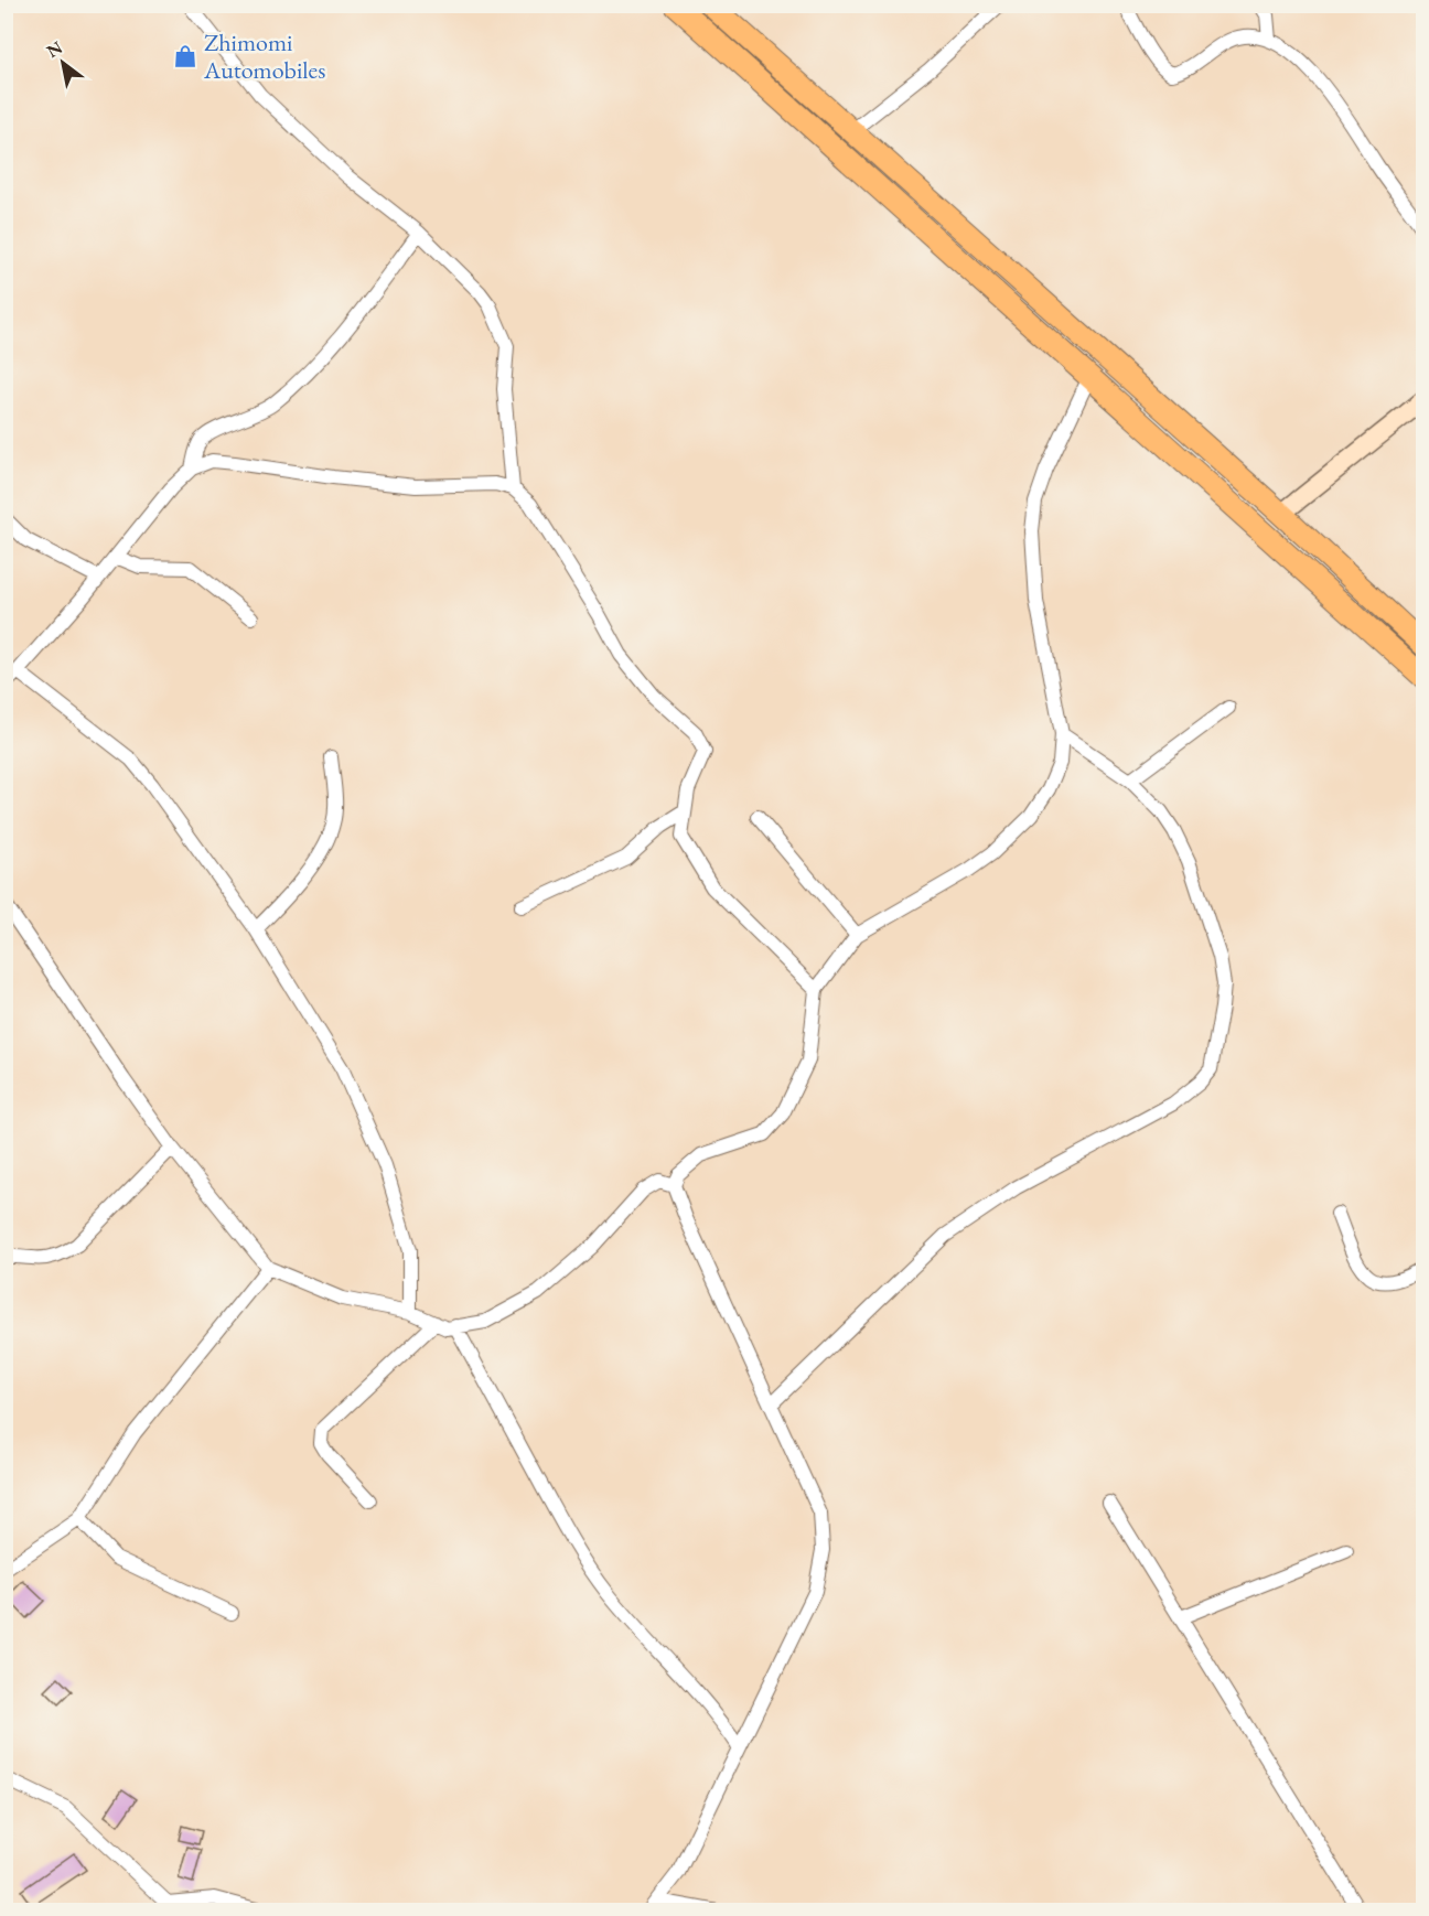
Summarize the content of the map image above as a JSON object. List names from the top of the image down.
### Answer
{
  "places": {
    "shop": ["Zhimomi Automobiles"]
  },
  "north": "top left"
}
